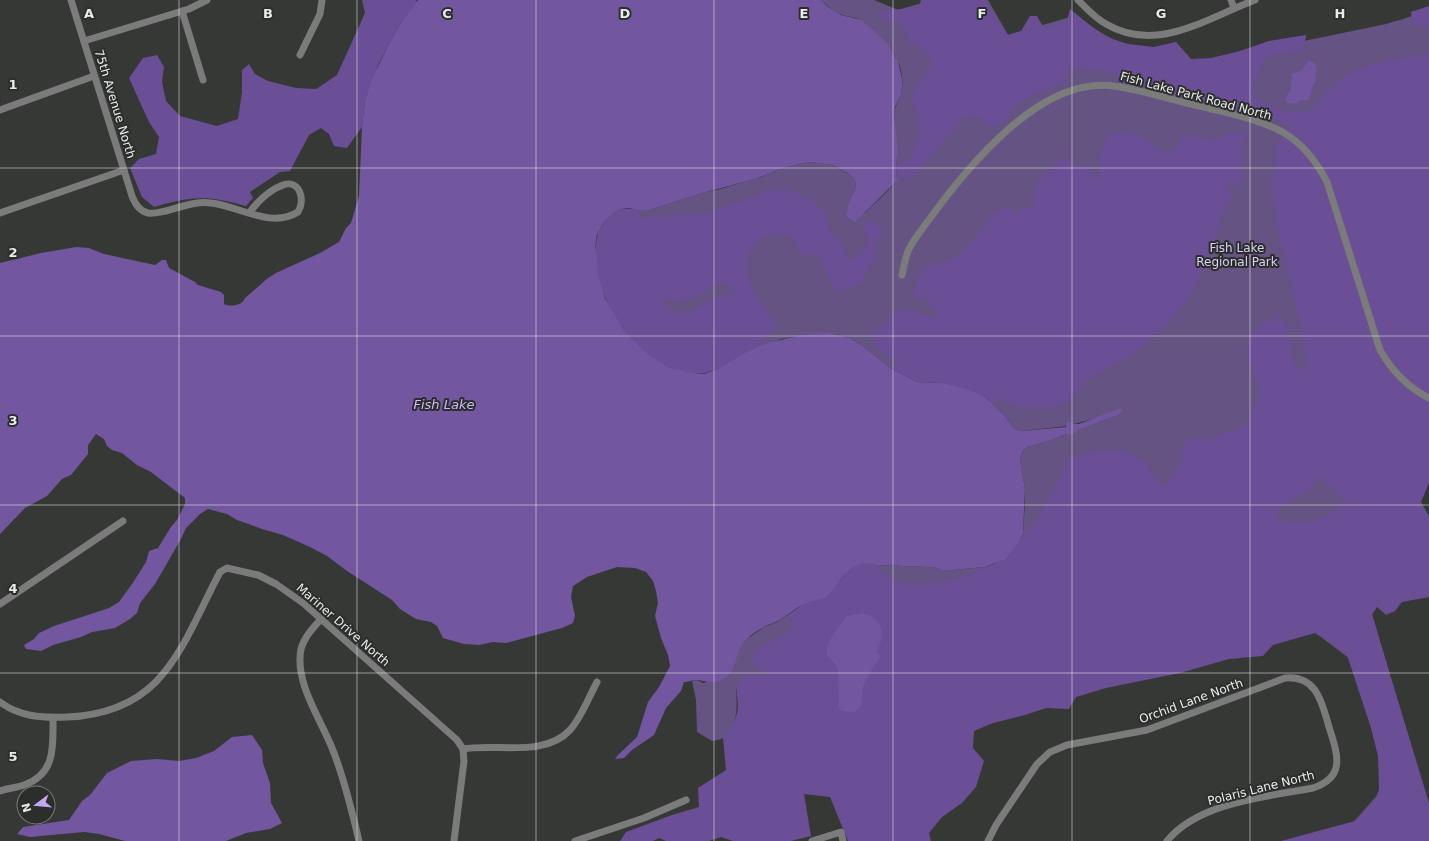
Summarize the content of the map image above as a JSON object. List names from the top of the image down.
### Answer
{
  "streets": {
    "street": [
      "Fish Lake Park Road North",
      "75th Avenue North",
      "Mariner Drive North",
      "Orchid Lane North",
      "Polaris Lane North"
    ]
  },
  "crossings": [
    ["Orchid Lane North", "Polaris Lane North"]
  ],
  "water": ["Fish Lake"],
  "parks": ["Fish Lake Regional Park"],
  "north": "left",
  "grid": {
    "columns": [
      "A",
      "B",
      "C",
      "D",
      "E",
      "F",
      "G",
      "H"
    ],
    "rows": [
      "1",
      "2",
      "3",
      "4",
      "5"
    ]
  }
}
